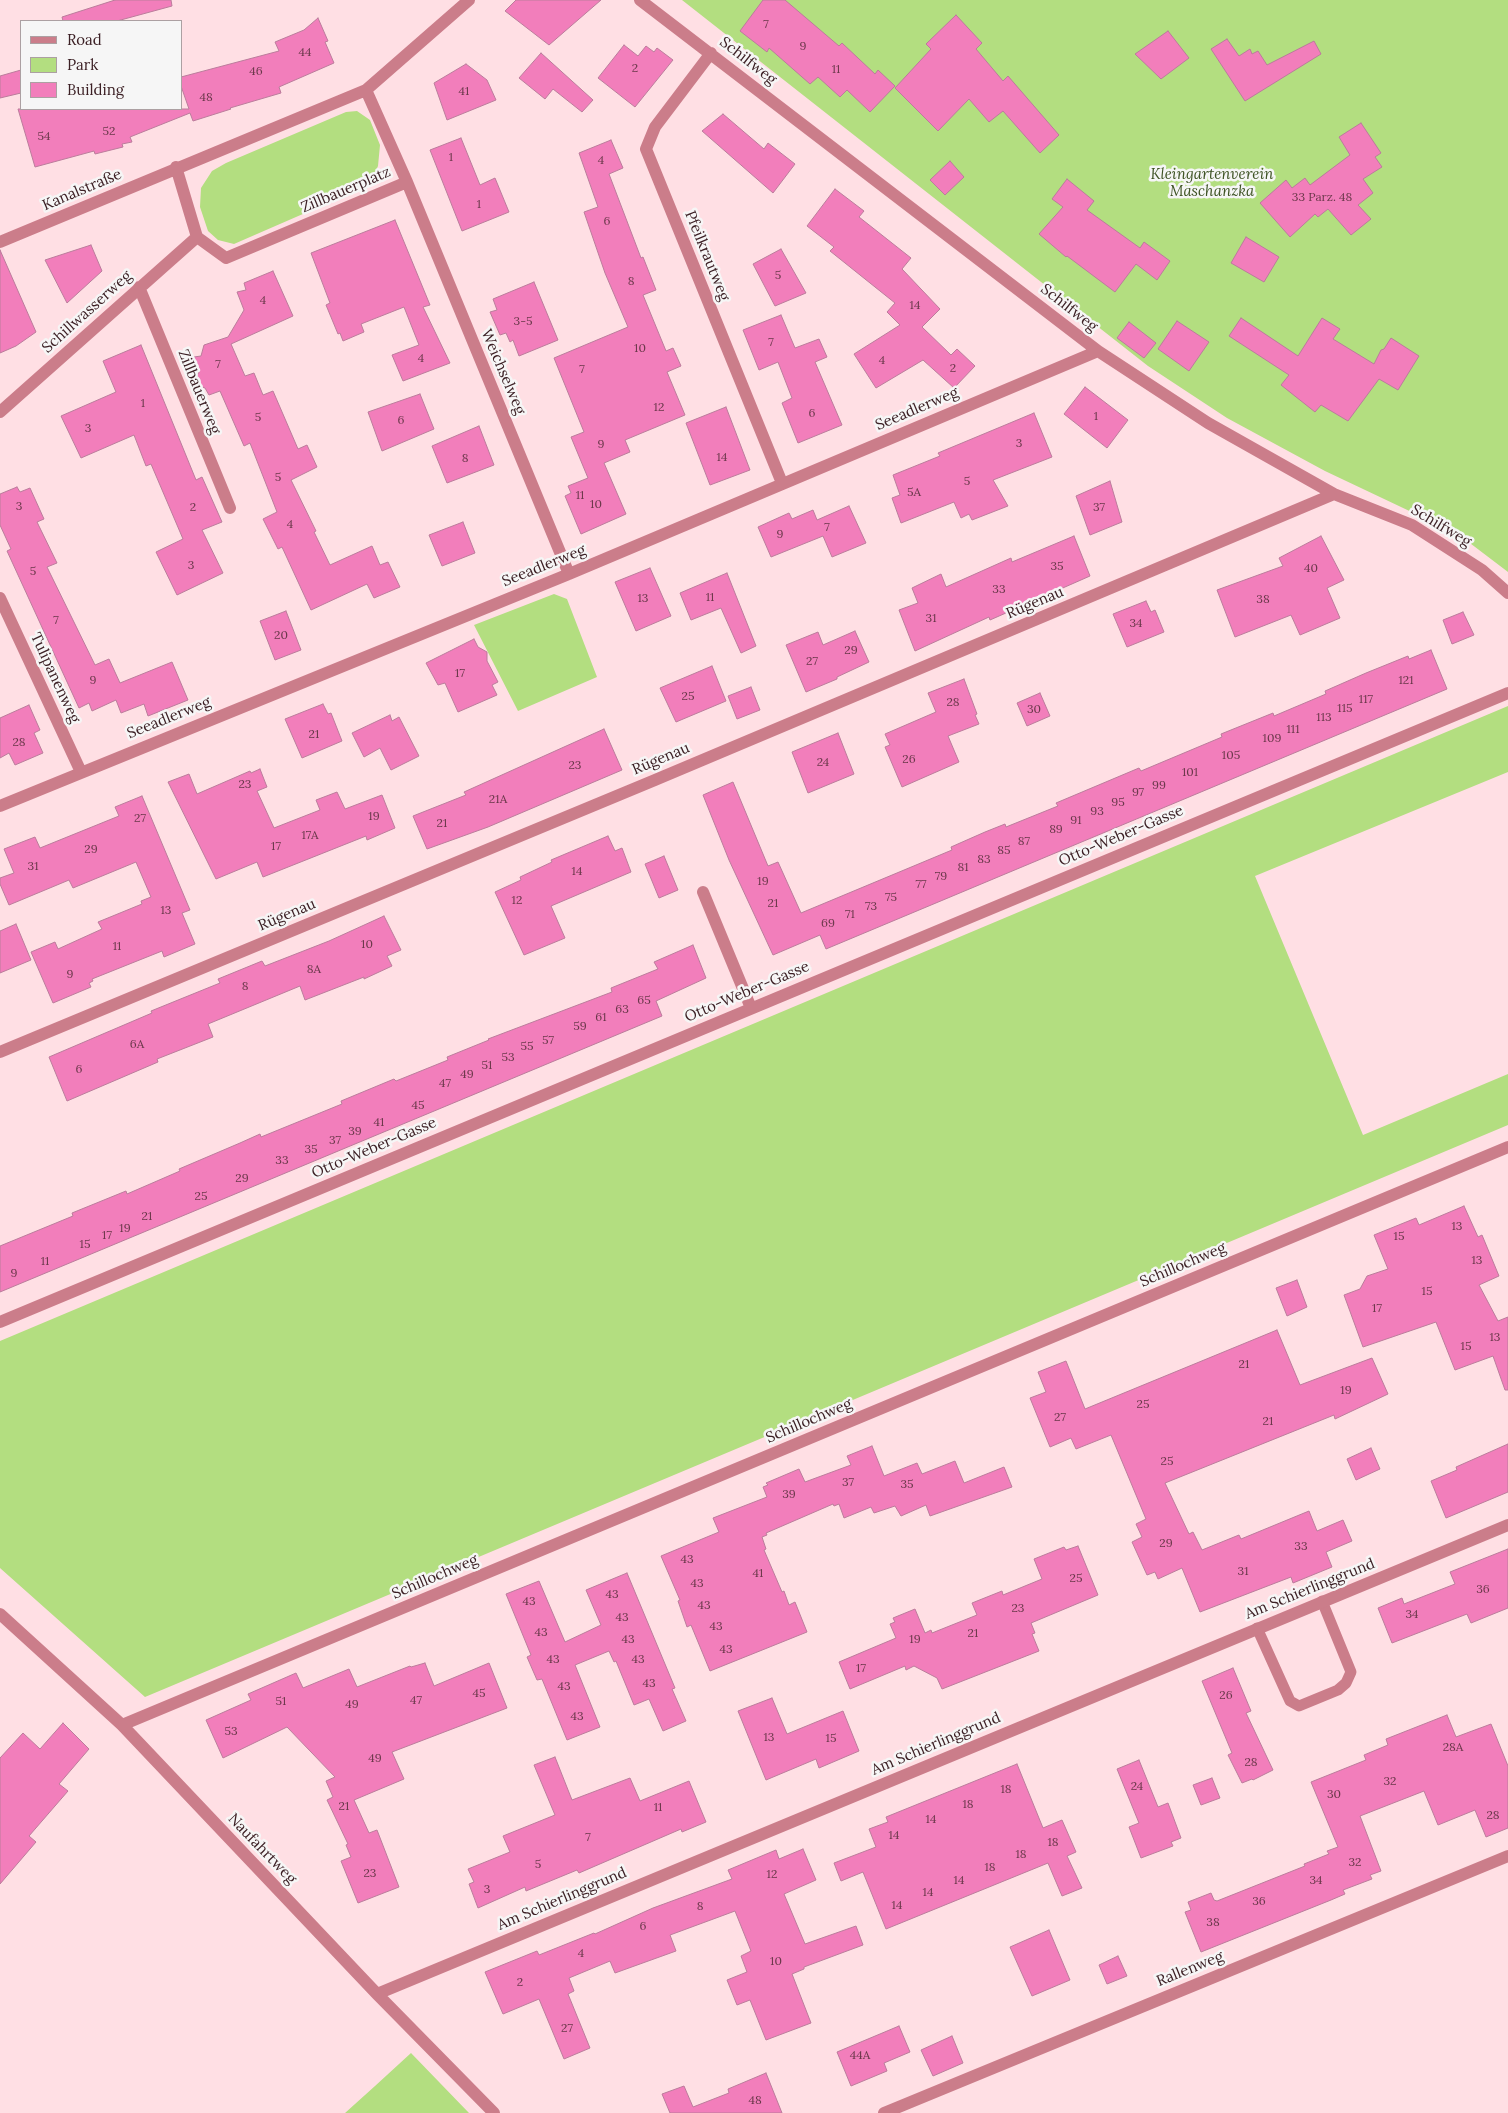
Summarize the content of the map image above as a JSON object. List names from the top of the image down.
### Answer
{
  "streets": {
    "street": [
      "Schilfweg",
      "Kanalstraße",
      "Zillbauerplatz",
      "Pfeilkrautweg",
      "Schillwasserweg",
      "Weichselweg",
      "Zillbauerweg",
      "Seeadlerweg",
      "Rügenau",
      "Tulipanenweg",
      "Otto-Weber-Gasse",
      "Schillochweg",
      "Am Schierlinggrund",
      "Naufahrtweg",
      "Rallenweg"
    ]
  },
  "crossings": [
    ["Schilfweg", "Pfeilkrautweg"],
    ["Schilfweg", "Seeadlerweg"],
    ["Schilfweg", "Rügenau"],
    ["Zillbauerplatz", "Schillwasserweg"],
    ["Zillbauerplatz", "Weichselweg"],
    ["Pfeilkrautweg", "Seeadlerweg"],
    ["Schillwasserweg", "Zillbauerweg"],
    ["Weichselweg", "Seeadlerweg"],
    ["Seeadlerweg", "Tulipanenweg"],
    ["Schillochweg", "Naufahrtweg"],
    ["Am Schierlinggrund", "Naufahrtweg"]
  ],
  "parks": ["Kleingartenverein Maschanzka"],
  "house_numbers": [
    "7",
    "9",
    "44",
    "2",
    "11",
    "46",
    "41",
    "48",
    "52",
    "54",
    "1",
    "4",
    "33 Parz. 48",
    "1",
    "6",
    "5",
    "8",
    "4",
    "14",
    "3-5",
    "7",
    "10",
    "4",
    "4",
    "7",
    "2",
    "7",
    "1",
    "12",
    "6",
    "1",
    "5",
    "6",
    "3",
    "3",
    "9",
    "14",
    "8",
    "5",
    "5",
    "5A",
    "11",
    "10",
    "3",
    "2",
    "37",
    "4",
    "7",
    "9",
    "3",
    "35",
    "40",
    "5",
    "33",
    "11",
    "13",
    "38",
    "31",
    "7",
    "34",
    "20",
    "29",
    "27",
    "17",
    "9",
    "121",
    "25",
    "117",
    "28",
    "115",
    "30",
    "113",
    "111",
    "21",
    "109",
    "28",
    "105",
    "26",
    "24",
    "23",
    "101",
    "23",
    "99",
    "97",
    "21A",
    "95",
    "93",
    "19",
    "27",
    "91",
    "21",
    "89",
    "17A",
    "87",
    "17",
    "29",
    "85",
    "83",
    "31",
    "81",
    "14",
    "79",
    "19",
    "77",
    "75",
    "12",
    "21",
    "73",
    "13",
    "71",
    "69",
    "10",
    "11",
    "8A",
    "9",
    "8",
    "65",
    "63",
    "61",
    "59",
    "57",
    "6A",
    "55",
    "53",
    "51",
    "6",
    "49",
    "47",
    "45",
    "41",
    "39",
    "37",
    "35",
    "33",
    "29",
    "25",
    "21",
    "13",
    "19",
    "17",
    "15",
    "15",
    "13",
    "11",
    "9",
    "15",
    "17",
    "13",
    "15",
    "21",
    "19",
    "25",
    "27",
    "21",
    "25",
    "37",
    "35",
    "39",
    "29",
    "33",
    "43",
    "31",
    "41",
    "25",
    "43",
    "36",
    "43",
    "43",
    "43",
    "23",
    "34",
    "43",
    "43",
    "43",
    "21",
    "43",
    "19",
    "43",
    "43",
    "43",
    "17",
    "43",
    "43",
    "45",
    "26",
    "47",
    "51",
    "49",
    "43",
    "53",
    "13",
    "15",
    "28A",
    "49",
    "28",
    "32",
    "24",
    "18",
    "30",
    "18",
    "21",
    "11",
    "28",
    "14",
    "14",
    "7",
    "18",
    "18",
    "32",
    "5",
    "18",
    "23",
    "12",
    "14",
    "34",
    "3",
    "14",
    "36",
    "14",
    "8",
    "38",
    "6",
    "4",
    "10",
    "2",
    "27",
    "44A",
    "48"
  ],
  "legend": ["Road", "Park", "Building"]
}
